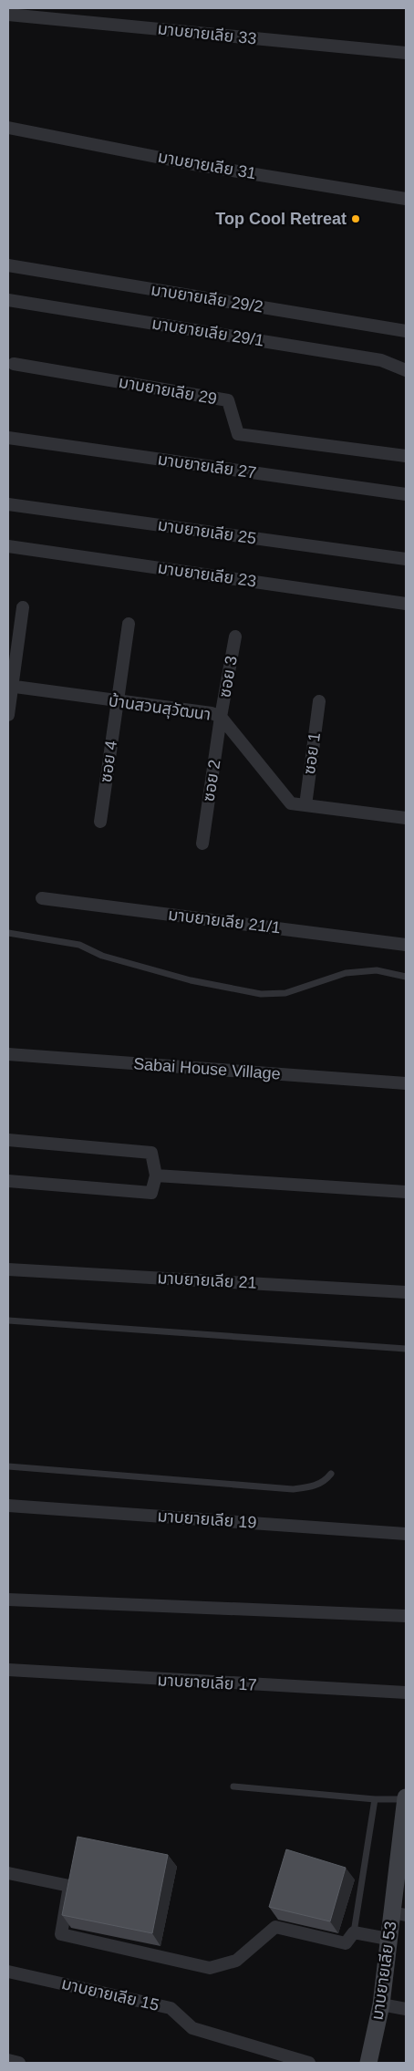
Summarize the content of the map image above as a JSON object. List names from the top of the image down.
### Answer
{
  "streets": {
    "street": [
      "มาบยายเลีย 33",
      "มาบยายเลีย 31",
      "มาบยายเลีย 29/2",
      "มาบยายเลีย 29/1",
      "มาบยายเลีย 29",
      "มาบยายเลีย 27",
      "มาบยายเลีย 25",
      "มาบยายเลีย 23",
      "ซอย 3",
      "บ้านสวนสุวัฒนา",
      "ซอย 1",
      "ซอย 4",
      "ซอย 2",
      "มาบยายเลีย 21/1",
      "Sabai House Village",
      "มาบยายเลีย 21",
      "มาบยายเลีย 19",
      "มาบยายเลีย 17",
      "มาบยายเลีย 53",
      "มาบยายเลีย 15"
    ]
  },
  "crossings": [
    ["ซอย 3", "บ้านสวนสุวัฒนา"],
    ["ซอย 3", "ซอย 2"],
    ["บ้านสวนสุวัฒนา", "ซอย 1"],
    ["บ้านสวนสุวัฒนา", "ซอย 4"],
    ["บ้านสวนสุวัฒนา", "ซอย 2"]
  ],
  "places": ["Top Cool Retreat"]
}
